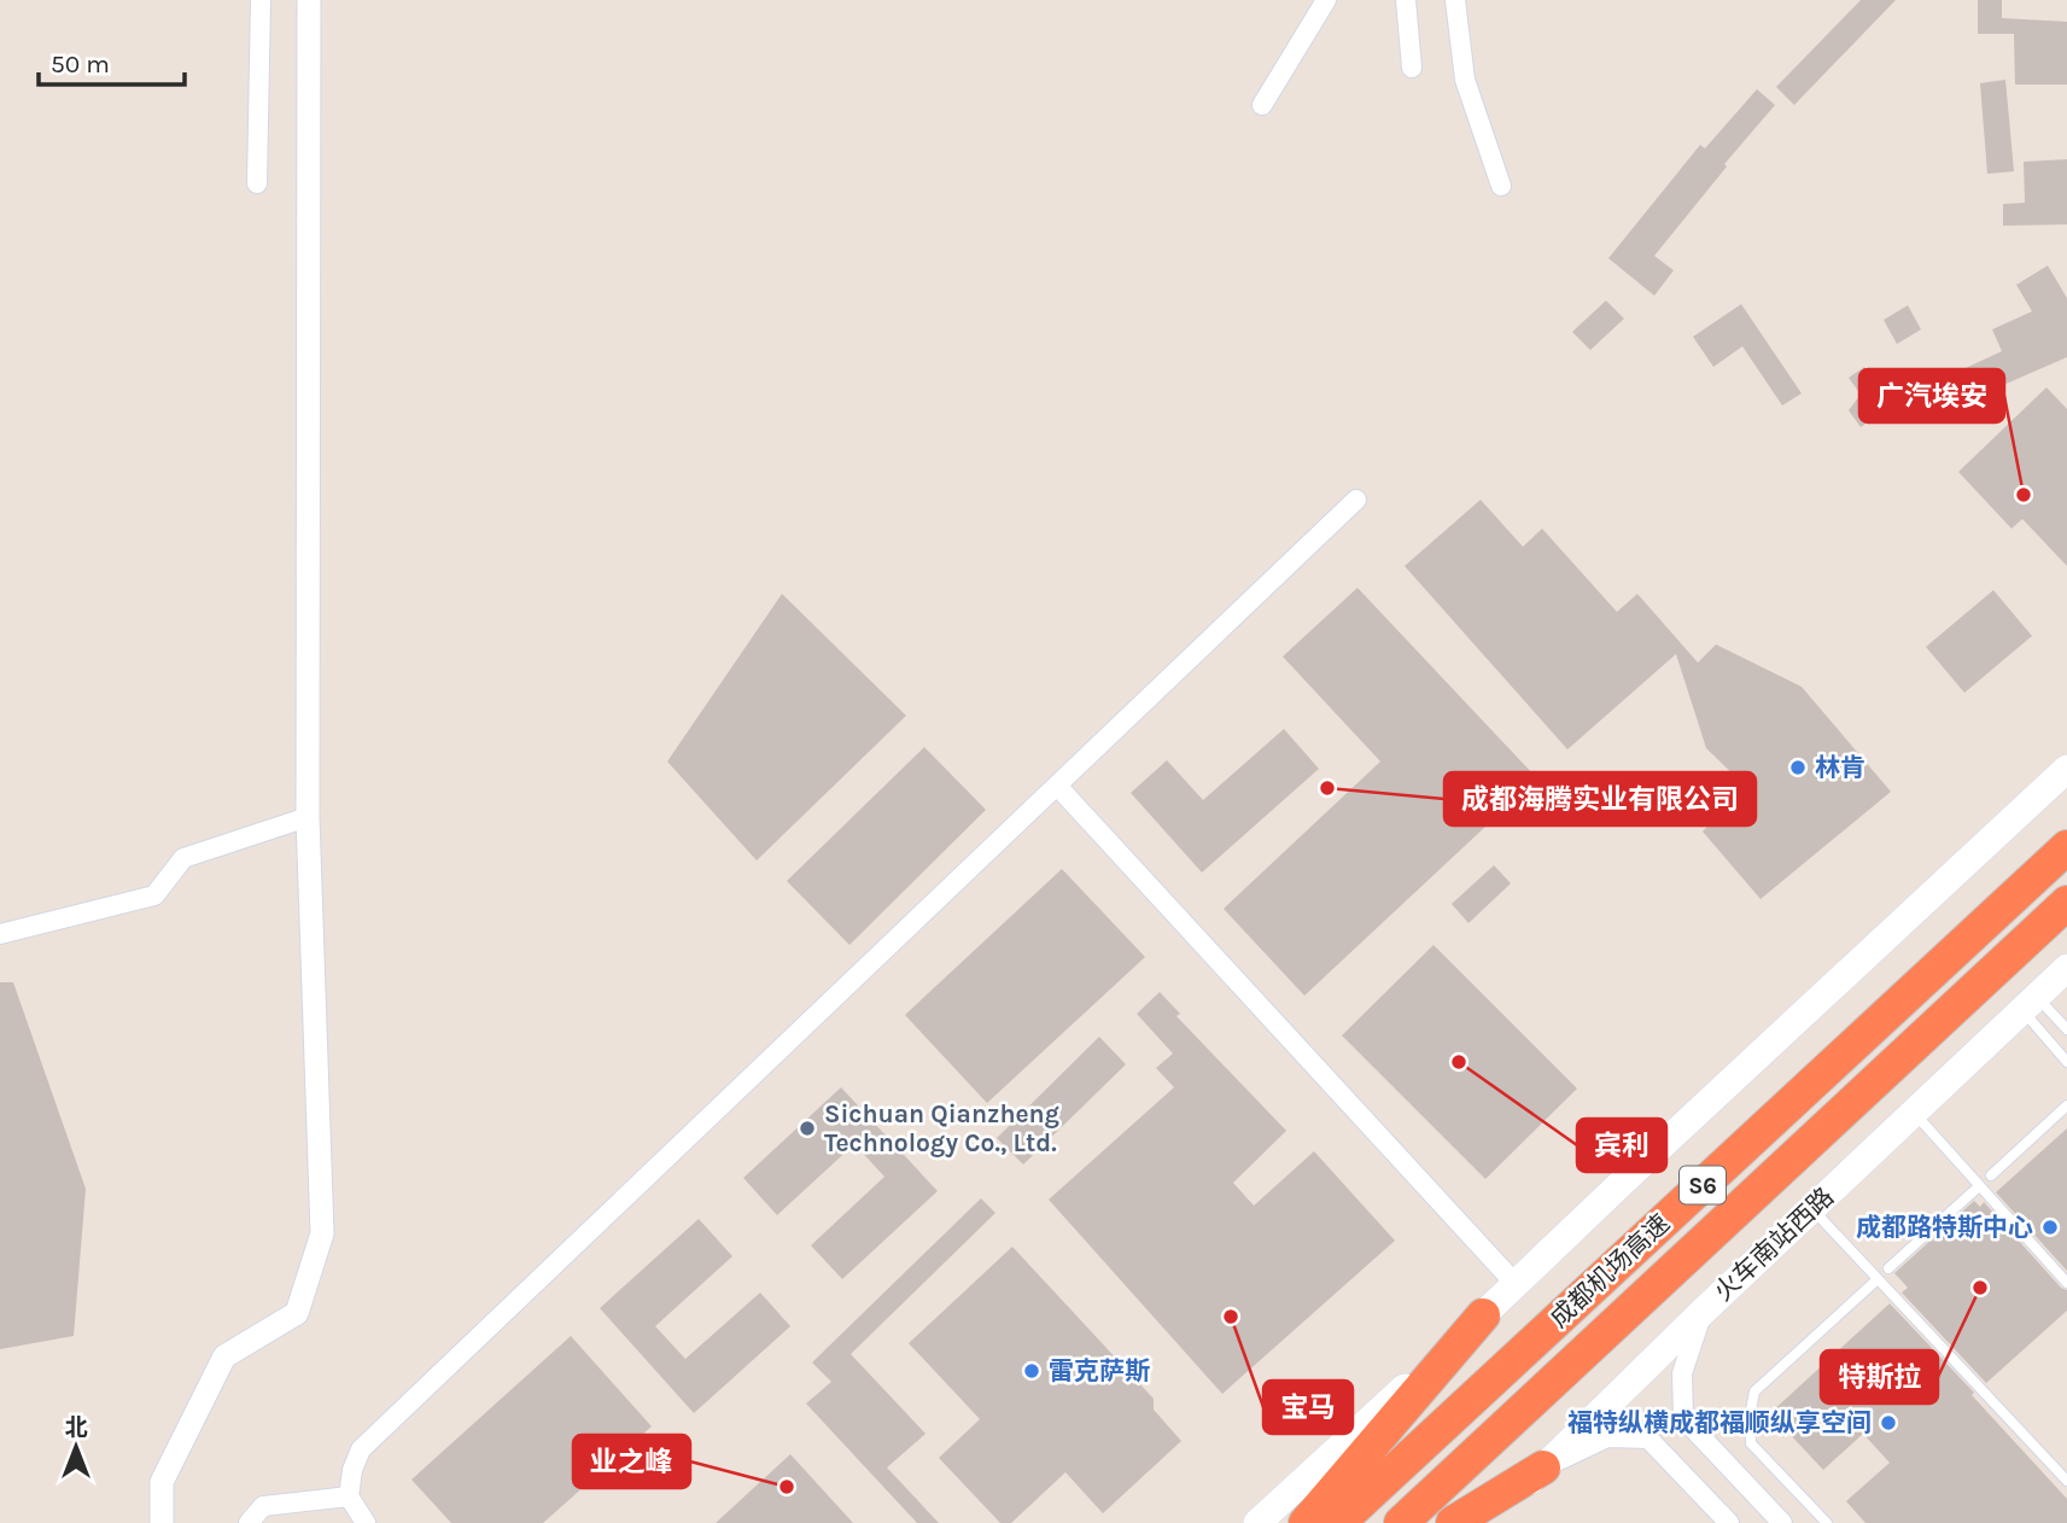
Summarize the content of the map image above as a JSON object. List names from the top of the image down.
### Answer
{
  "streets": {
    "highway": ["S6", "成都机场高速"],
    "main road": ["火车南站西路"]
  },
  "places": [
    "广汽埃安",
    "林肯",
    "成都海腾实业有限公司",
    "宾利",
    "Sichuan Qianzheng Technology Co., Ltd.",
    "成都路特斯中心",
    "特斯拉",
    "宝马",
    "雷克萨斯",
    "福特纵横成都福顺纵享空间",
    "业之峰"
  ],
  "scale_bar": "50 m",
  "north": "top"
}
